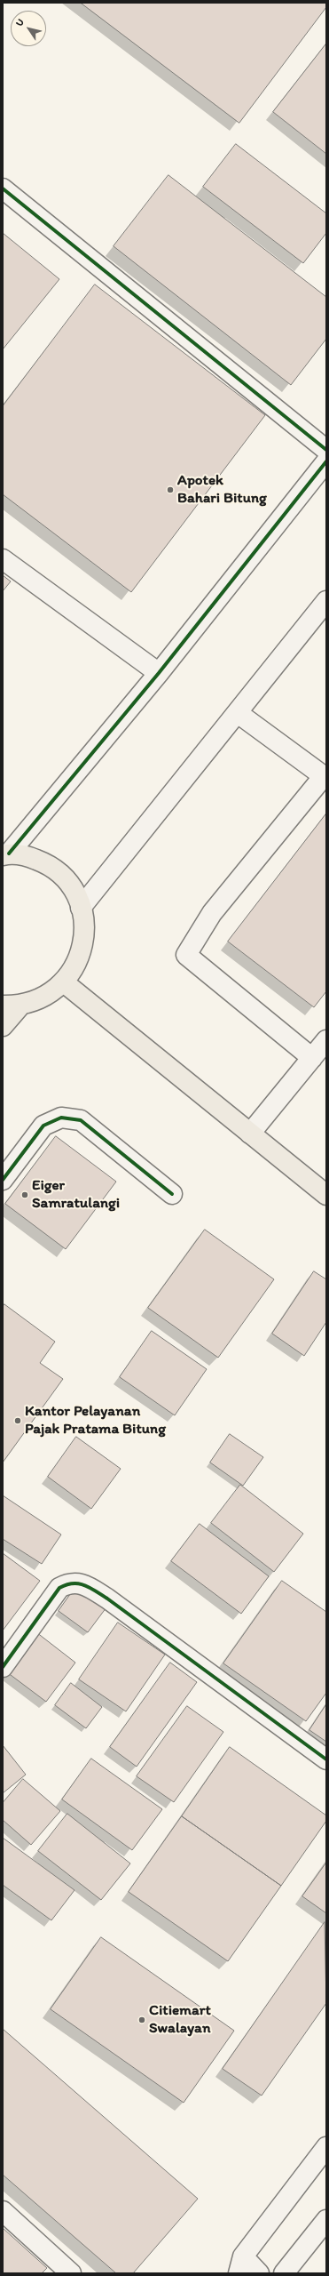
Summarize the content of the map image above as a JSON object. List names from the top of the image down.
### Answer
{
  "places": [
    "Apotek Bahari Bitung",
    "Eiger Samratulangi",
    "Kantor Pelayanan Pajak Pratama Bitung",
    "Citiemart Swalayan"
  ],
  "north": "top left"
}
